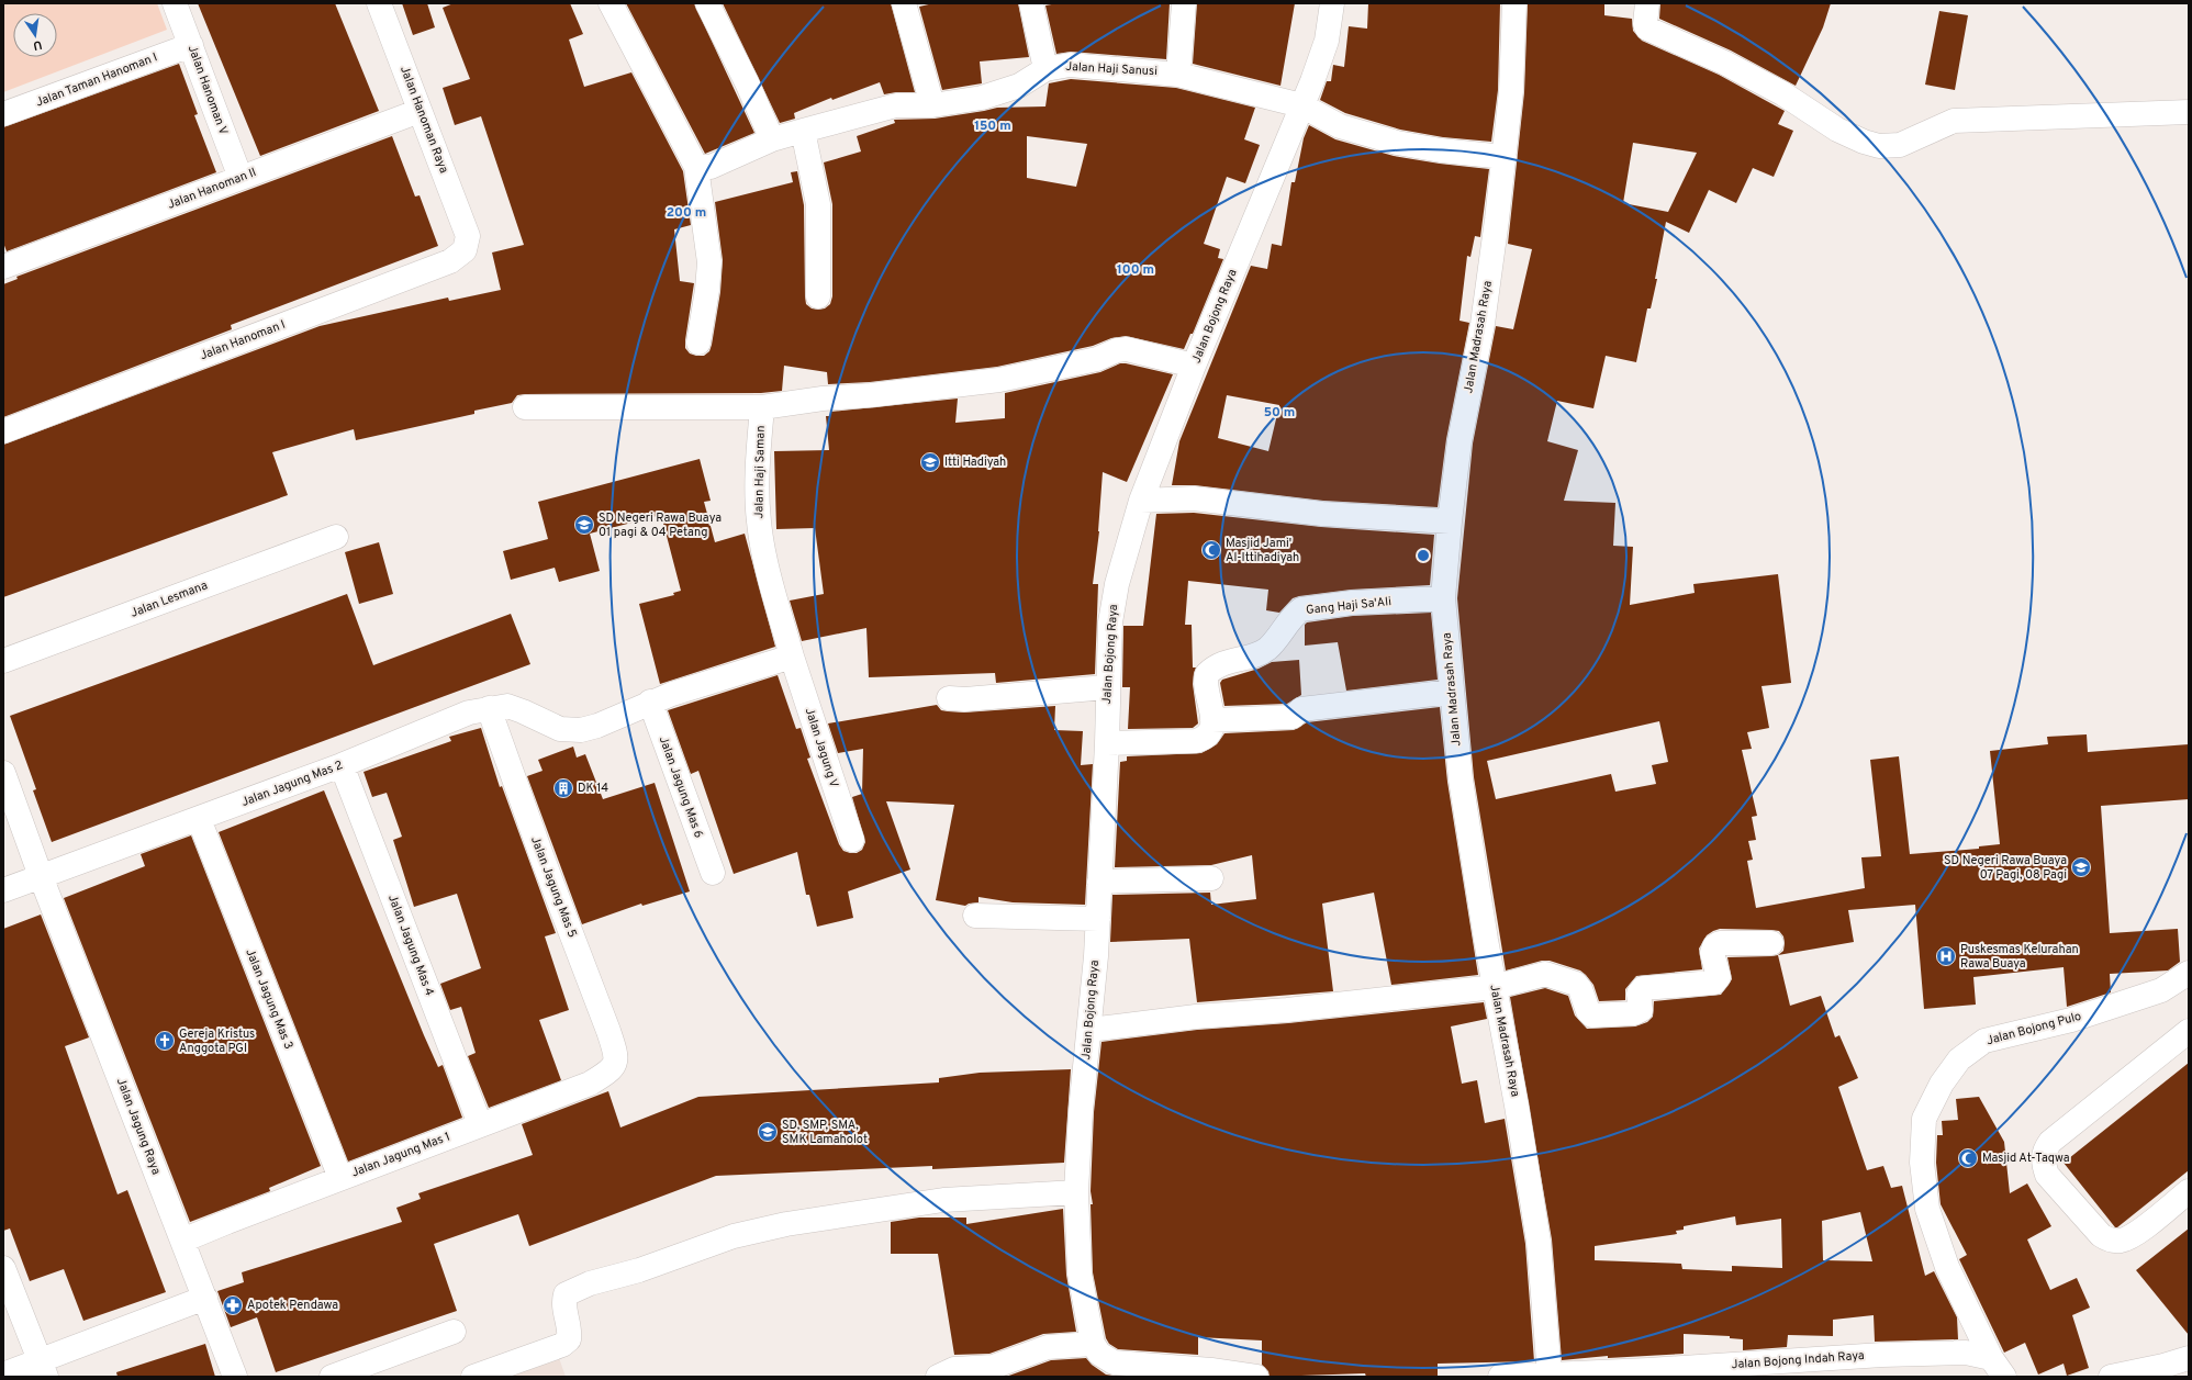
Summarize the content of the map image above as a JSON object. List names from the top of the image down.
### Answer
{
  "streets": {
    "street": [
      "Jalan Haji Sanusi",
      "Jalan Taman Hanoman I",
      "Jalan Hanoman V",
      "Jalan Hanoman Raya",
      "Jalan Hanoman II",
      "Jalan Bojong Raya",
      "Jalan Madrasah Raya",
      "Jalan Hanoman I",
      "Jalan Haji Saman",
      "Jalan Lesmana",
      "Gang Haji Sa'Ali",
      "Jalan Jagung V",
      "Jalan Jagung Mas 2",
      "Jalan Jagung Mas 6",
      "Jalan Jagung Mas 5",
      "Jalan Jagung Mas 4",
      "Jalan Jagung Mas 3",
      "Jalan Bojong Pulo",
      "Jalan Jagung Raya",
      "Jalan Jagung Mas 1",
      "Jalan Bojong Indah Raya"
    ]
  },
  "crossings": [
    ["Jalan Haji Sanusi", "Jalan Bojong Raya"],
    ["Jalan Haji Sanusi", "Jalan Madrasah Raya"],
    ["Jalan Taman Hanoman I", "Jalan Hanoman V"],
    ["Jalan Hanoman V", "Jalan Hanoman II"],
    ["Jalan Hanoman Raya", "Jalan Hanoman II"],
    ["Jalan Hanoman Raya", "Jalan Hanoman I"],
    ["Jalan Madrasah Raya", "Gang Haji Sa'Ali"],
    ["Jalan Madrasah Raya", "Jalan Bojong Indah Raya"],
    ["Jalan Haji Saman", "Jalan Jagung V"],
    ["Jalan Jagung Mas 2", "Jalan Jagung Mas 6"],
    ["Jalan Jagung Mas 2", "Jalan Jagung Mas 5"],
    ["Jalan Jagung Mas 2", "Jalan Jagung Mas 4"],
    ["Jalan Jagung Mas 2", "Jalan Jagung Mas 3"],
    ["Jalan Jagung Mas 2", "Jalan Jagung Raya"],
    ["Jalan Jagung Mas 5", "Jalan Jagung Mas 1"],
    ["Jalan Jagung Mas 4", "Jalan Jagung Mas 1"],
    ["Jalan Jagung Mas 3", "Jalan Jagung Mas 1"],
    ["Jalan Bojong Pulo", "Jalan Bojong Indah Raya"],
    ["Jalan Jagung Raya", "Jalan Jagung Mas 1"]
  ],
  "places": {
    "school or university": [
      "Itti Hadiyah",
      "SD Negeri Rawa Buaya 01 pagi & 04 Petang",
      "SD Negeri Rawa Buaya 07 Pagi, 08 Pagi",
      "SD, SMP, SMA, SMK Lamaholot"
    ],
    "mosque": ["Masjid Jami' Al-Ittihadiyah", "Masjid At-Taqwa"],
    "building": ["DK 14"],
    "hospital": ["Puskesmas Kelurahan Rawa Buaya"],
    "church": ["Gereja Kristus Anggota PGI"],
    "pharmacy": ["Apotek Pendawa"]
  },
  "north": "bottom",
  "rings": [
    "150 m",
    "200 m",
    "100 m",
    "50 m"
  ]
}
